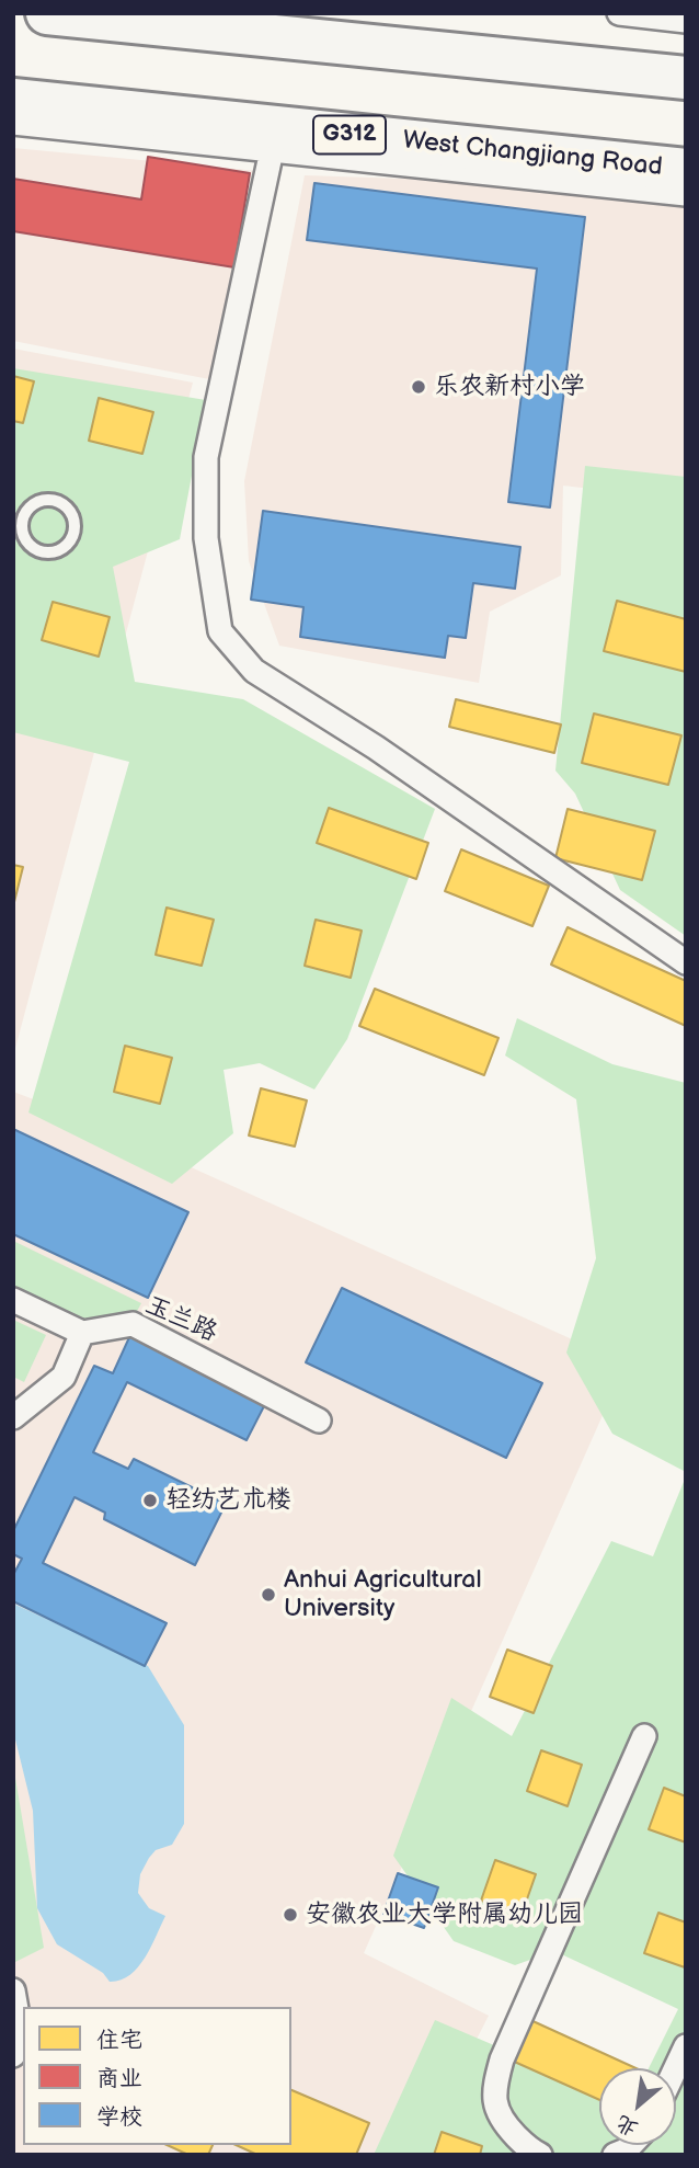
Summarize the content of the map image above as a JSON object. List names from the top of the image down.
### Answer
{
  "streets": {
    "highway": ["G312", "West Changjiang Road"],
    "street": ["玉兰路"]
  },
  "places": [
    "乐农新村小学",
    "轻纺艺术楼",
    "Anhui Agricultural University",
    "安徽农业大学附属幼儿园"
  ],
  "legend": ["住宅", "商业", "学校"],
  "north": "bottom left"
}
